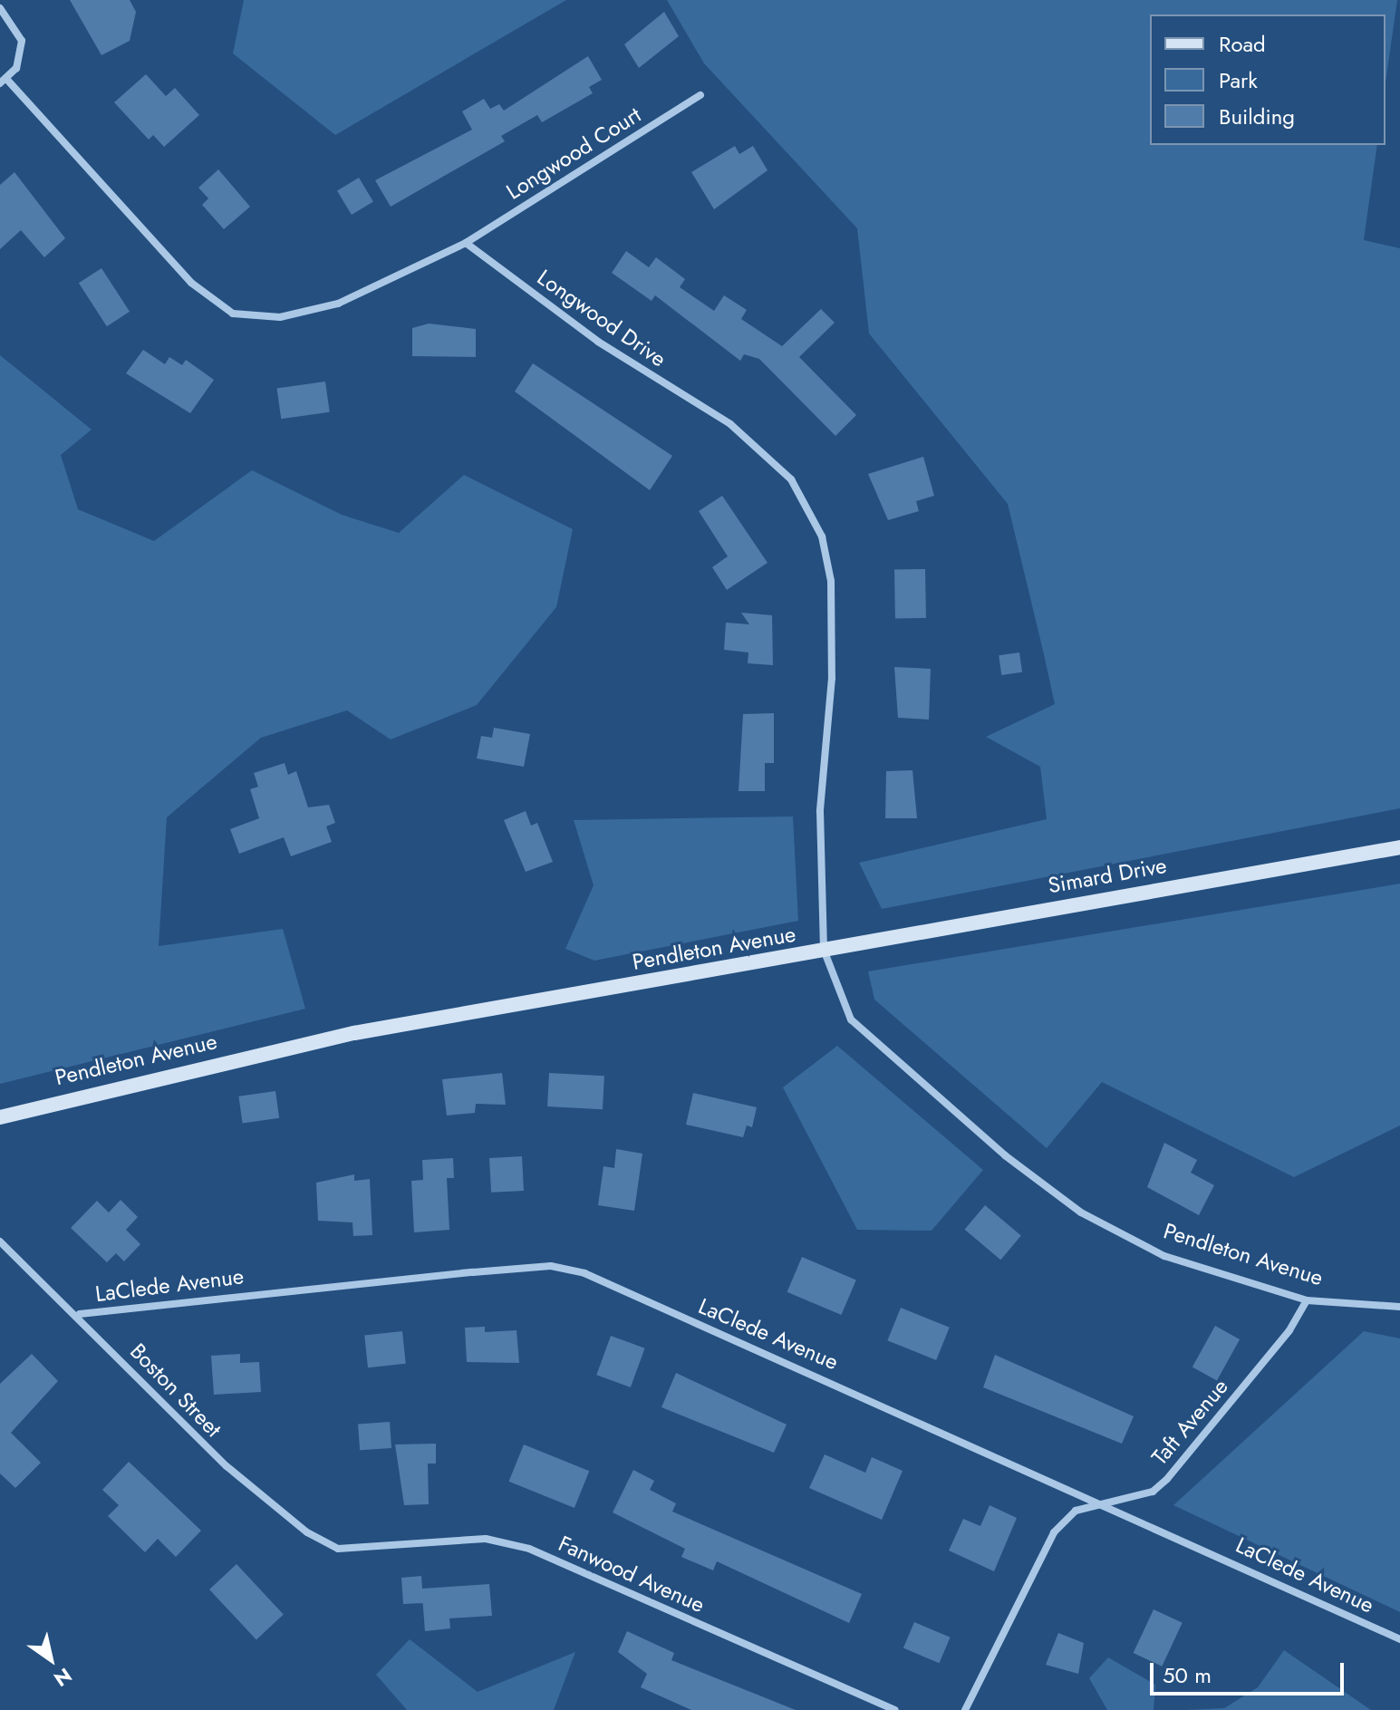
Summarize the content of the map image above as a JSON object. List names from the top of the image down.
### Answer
{
  "streets": {
    "street": [
      "Longwood Court",
      "Longwood Drive",
      "Simard Drive",
      "Pendleton Avenue",
      "LaClede Avenue",
      "Boston Street",
      "Taft Avenue",
      "Fanwood Avenue"
    ]
  },
  "crossings": [
    ["Longwood Court", "Longwood Drive"],
    ["Longwood Drive", "Simard Drive"],
    ["Longwood Drive", "Pendleton Avenue"],
    ["Simard Drive", "Pendleton Avenue"],
    ["Pendleton Avenue", "Taft Avenue"],
    ["LaClede Avenue", "Boston Street"],
    ["LaClede Avenue", "Taft Avenue"],
    ["Boston Street", "Fanwood Avenue"]
  ],
  "legend": ["Road", "Park", "Building"],
  "scale_bar": "50 m",
  "north": "bottom right"
}
